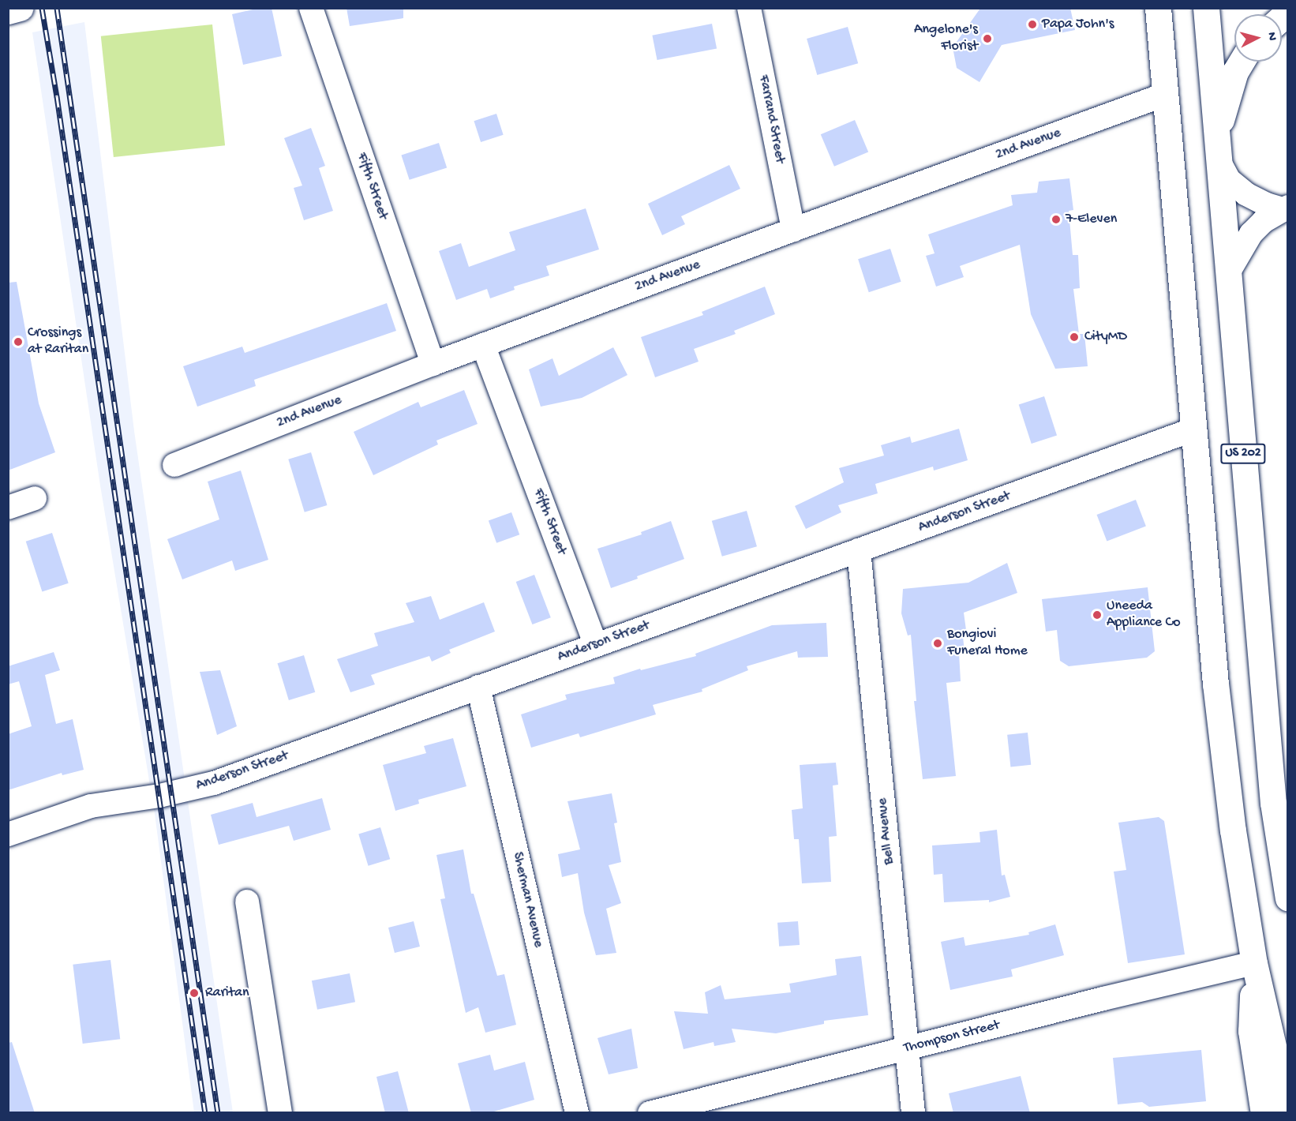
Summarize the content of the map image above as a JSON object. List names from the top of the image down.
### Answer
{
  "streets": {
    "main road": ["US 202"],
    "street": [
      "Farrand Street",
      "2nd Avenue",
      "Fifth Street",
      "Anderson Street",
      "Bell Avenue",
      "Sherman Avenue",
      "Thompson Street"
    ]
  },
  "crossings": [
    ["Farrand Street", "2nd Avenue"],
    ["2nd Avenue", "Fifth Street"],
    ["Fifth Street", "Anderson Street"],
    ["Anderson Street", "Bell Avenue"],
    ["Anderson Street", "Sherman Avenue"],
    ["Bell Avenue", "Thompson Street"]
  ],
  "places": [
    "Papa John's",
    "Angelone's Florist",
    "7-Eleven",
    "CityMD",
    "Crossings at Raritan",
    "Uneeda Appliance Co",
    "Bongiovi Funeral Home",
    "Raritan"
  ],
  "north": "right"
}
